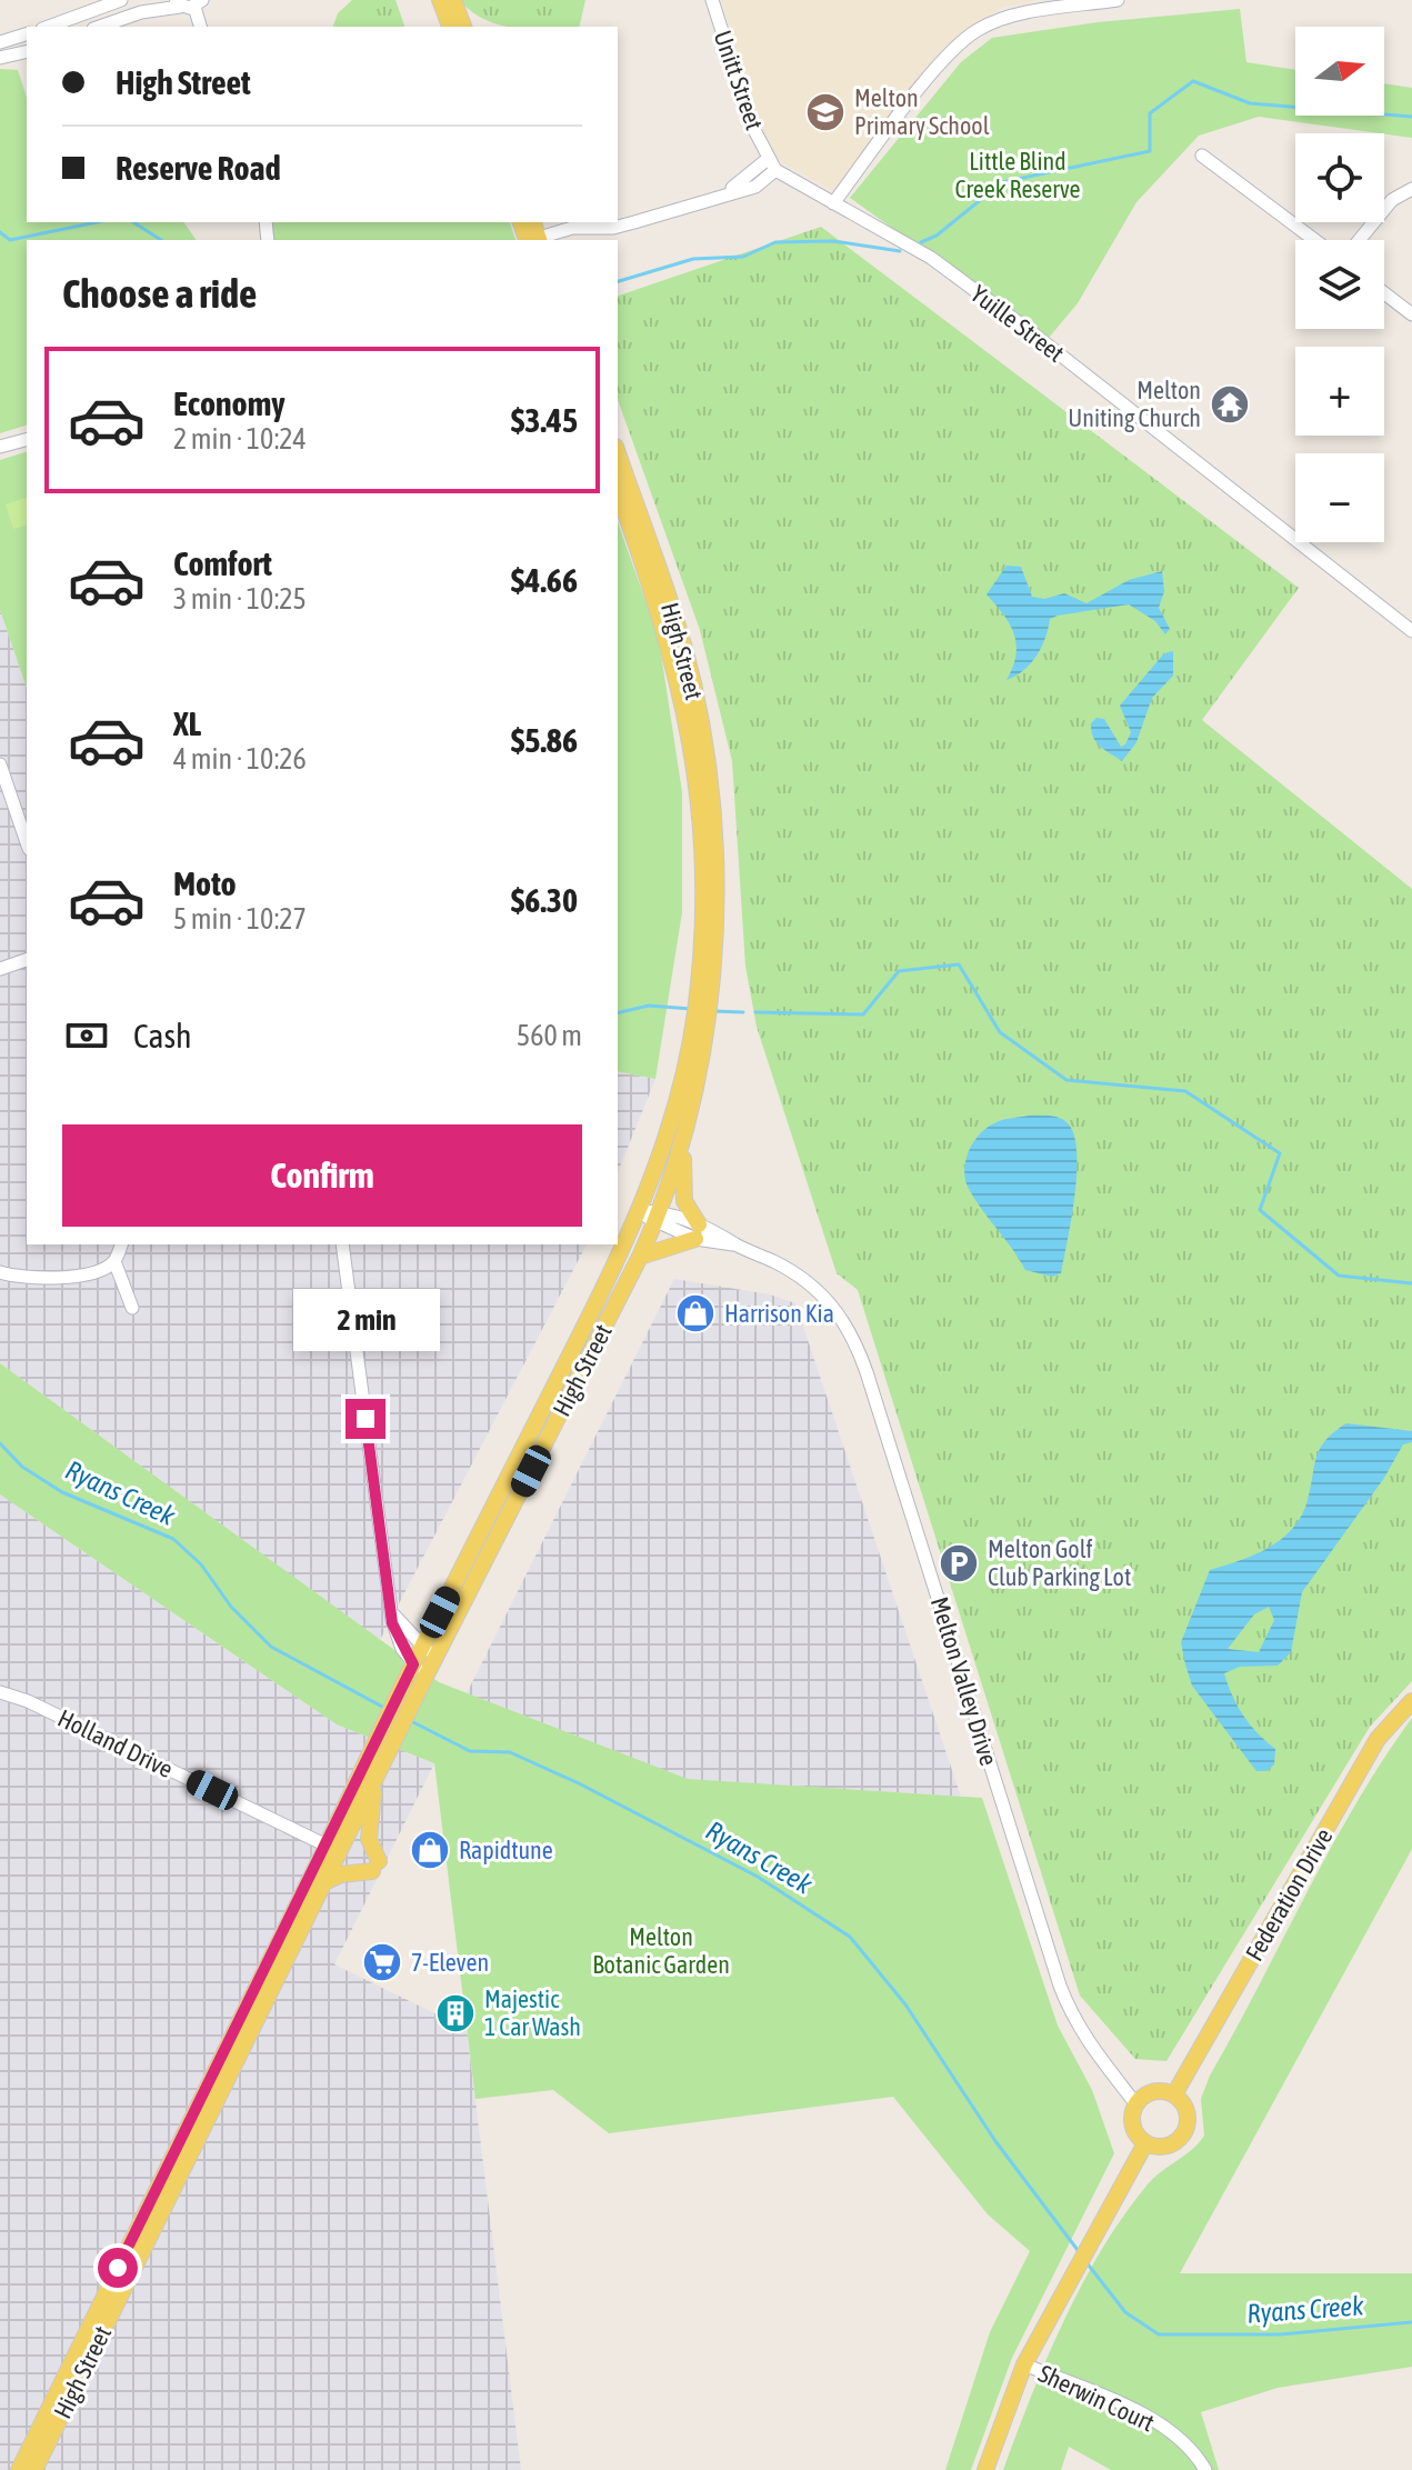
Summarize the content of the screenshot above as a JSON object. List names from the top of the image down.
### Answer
{
  "streets": {
    "main road": ["High Street", "Federation Drive"],
    "street": [
      "Unitt Street",
      "Yuille Street",
      "Melton Valley Drive",
      "Holland Drive",
      "Sherwin Court"
    ]
  },
  "crossings": [
    ["Unitt Street", "Yuille Street"],
    ["High Street", "Melton Valley Drive"],
    ["High Street", "Holland Drive"],
    ["Melton Valley Drive", "Federation Drive"]
  ],
  "water": ["Ryans Creek"],
  "parks": ["Little Blind Creek Reserve", "Melton Botanic Garden"],
  "places": {
    "school or university": ["Melton Primary School"],
    "temple": ["Melton Uniting Church"],
    "shop": ["Harrison Kia", "Rapidtune"],
    "parking": ["Melton Golf Club Parking Lot"],
    "supermarket": ["7-Eleven"],
    "building": ["Majestic 1 Car Wash"]
  },
  "north": "right",
  "page": {
    "map_buttons": ["+", "−"],
    "banner": ["High Street", "Reserve Road"],
    "heading": "Choose a ride",
    "list": [
      {
        "name": "Economy",
        "note": "2 min · 10:24",
        "value": "$3.45"
      },
      {
        "name": "Comfort",
        "note": "3 min · 10:25",
        "value": "$4.66"
      },
      {
        "name": "XL",
        "note": "4 min · 10:26",
        "value": "$5.86"
      },
      {
        "name": "Moto",
        "note": "5 min · 10:27",
        "value": "$6.30"
      }
    ],
    "pay": ["Cash", "560 m"],
    "buttons": "Confirm",
    "bubble": "2 min"
  }
}
